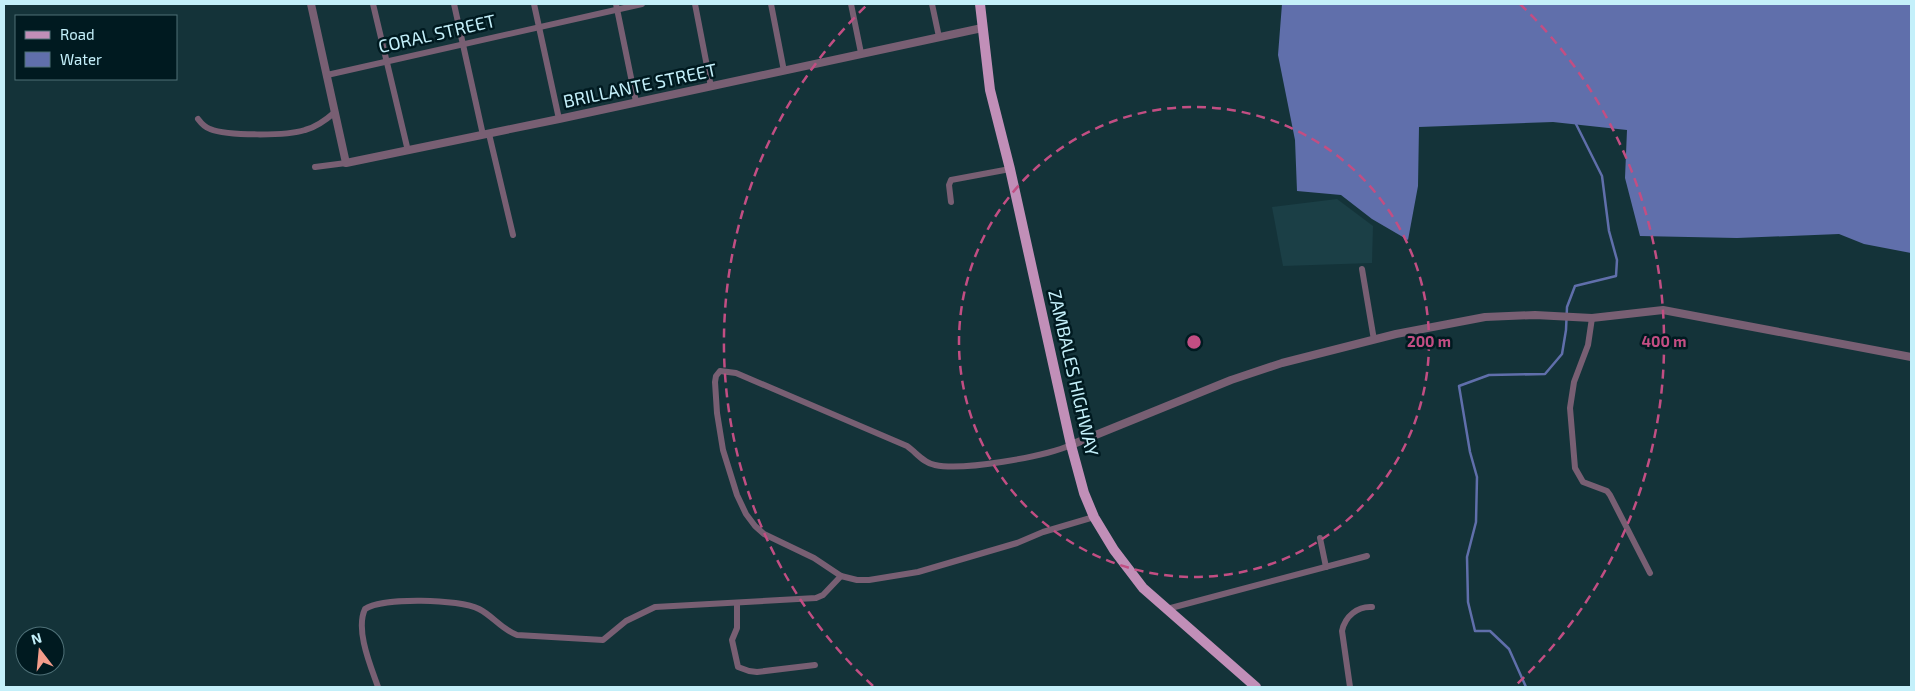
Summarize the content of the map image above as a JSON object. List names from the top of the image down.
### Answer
{
  "streets": {
    "main road": ["ZAMBALES HIGHWAY"],
    "street": ["CORAL STREET", "BRILLANTE STREET"]
  },
  "crossings": [
    ["BRILLANTE STREET", "ZAMBALES HIGHWAY"]
  ],
  "legend": ["Road", "Water"],
  "north": "top",
  "rings": ["200 m", "400 m"]
}
